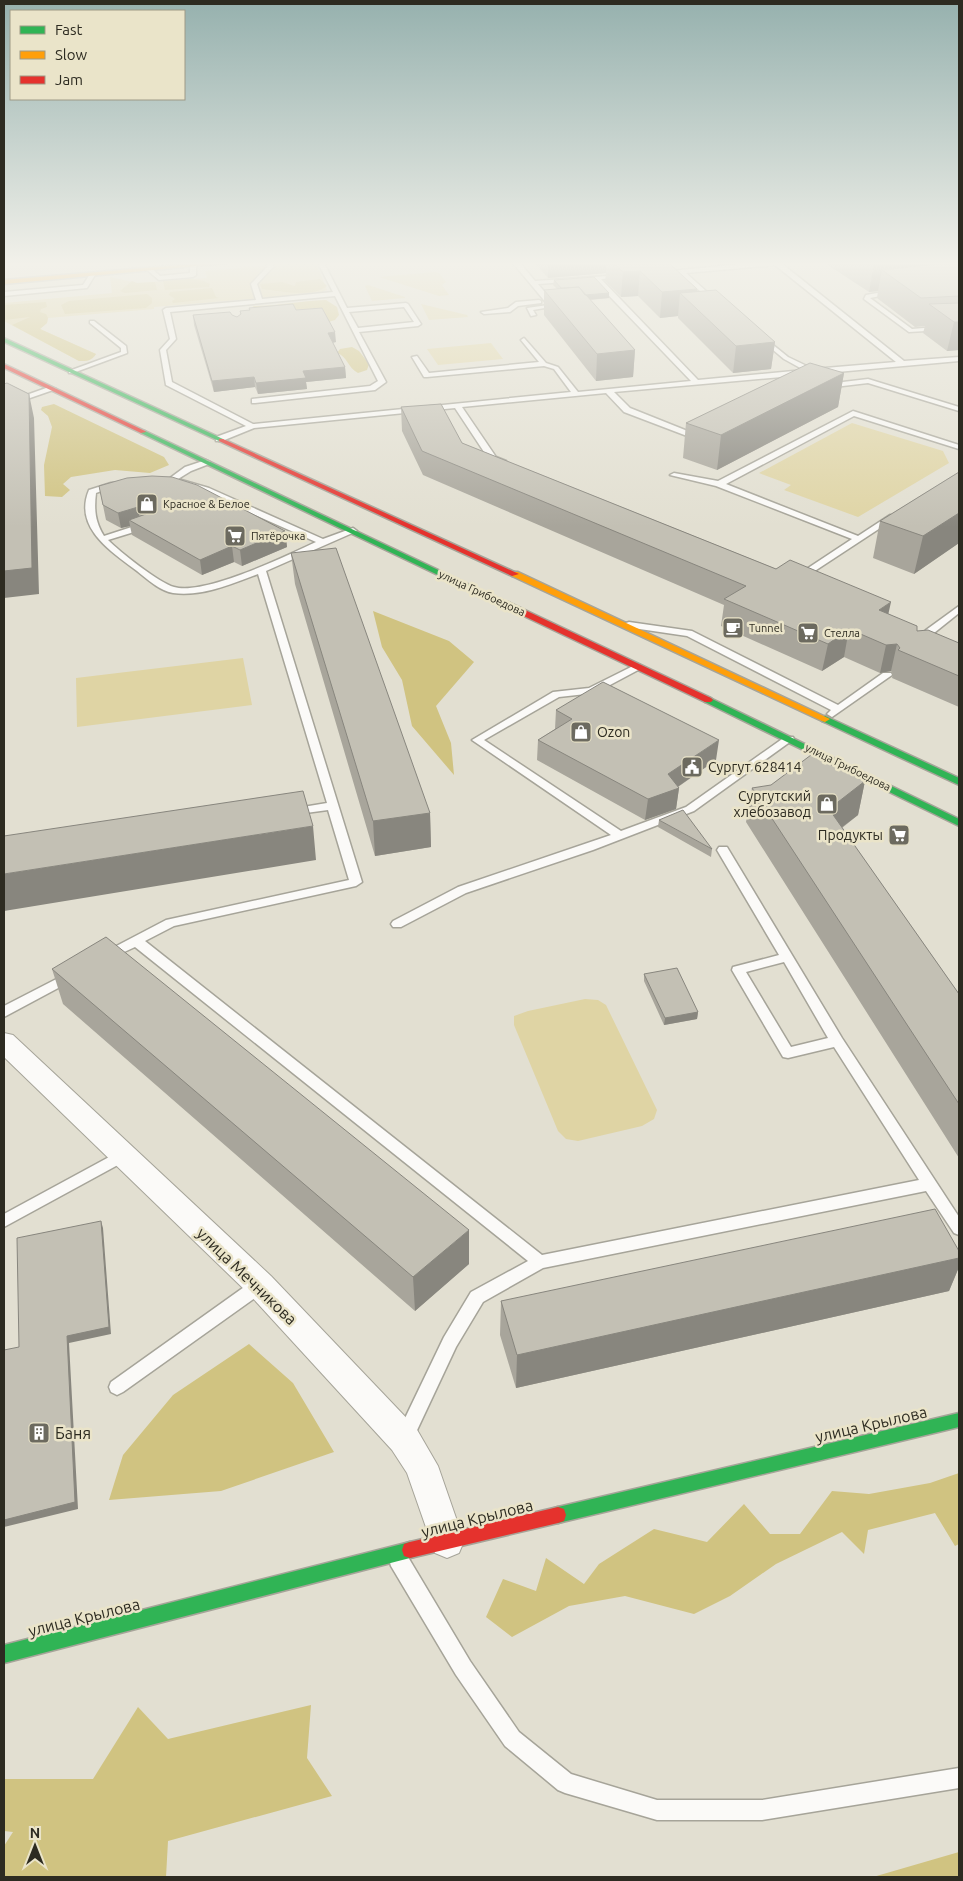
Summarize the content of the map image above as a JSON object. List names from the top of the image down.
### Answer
{
  "streets": {
    "main road": ["улица Грибоедова", "улица Крылова"],
    "street": ["улица Мечникова"]
  },
  "crossings": [
    ["улица Мечникова", "улица Крылова"]
  ],
  "places": {
    "shop": ["Красное & Белое", "Ozon", "Сургутский хлебозавод"],
    "supermarket": ["Пятёрочка", "Стелла", "Продукты"],
    "cafe": ["Tunnel"],
    "public building": ["Сургут 628414"],
    "building": ["Баня"]
  },
  "legend": ["Fast", "Slow", "Jam"],
  "north": "top"
}
